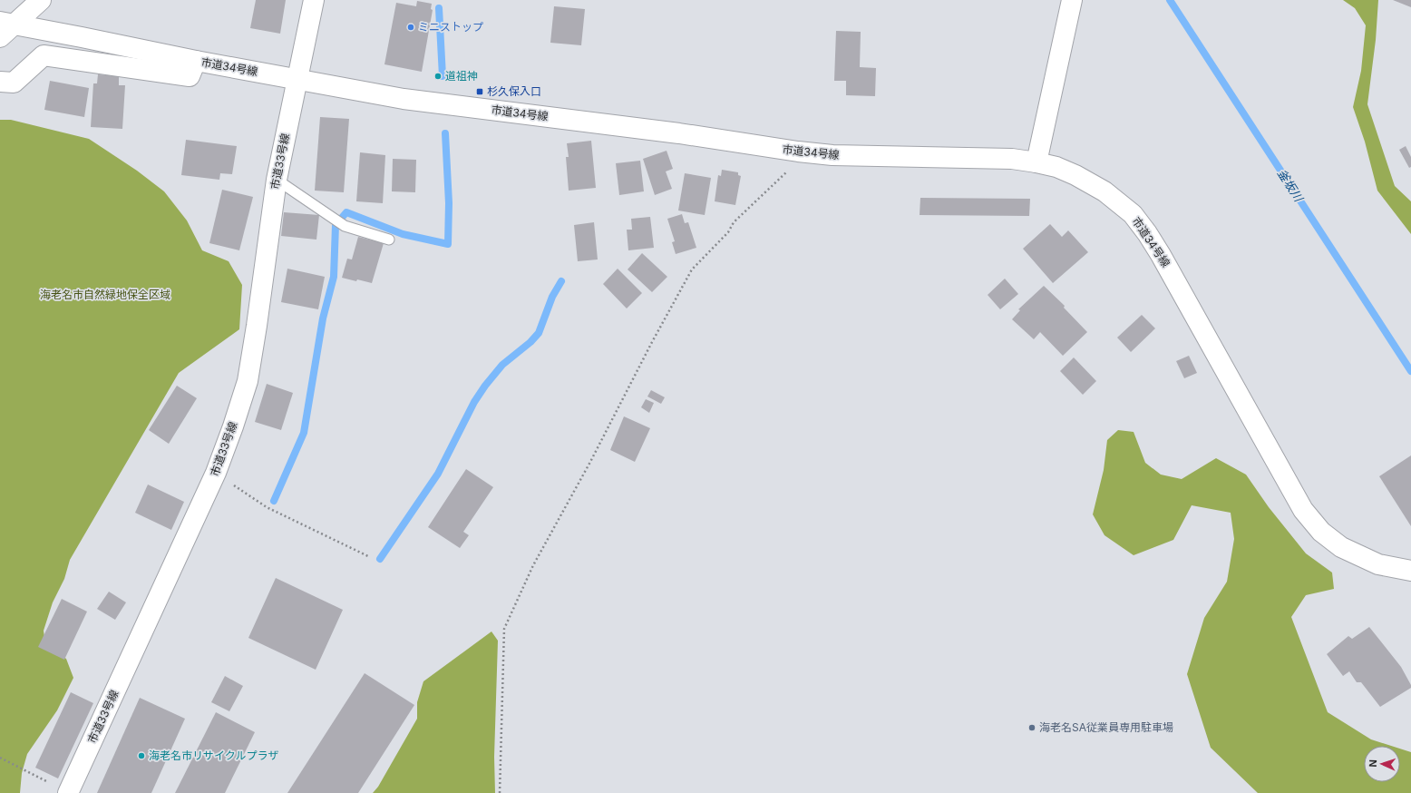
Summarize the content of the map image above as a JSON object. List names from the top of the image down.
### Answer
{
  "streets": {
    "street": ["市道34号線", "市道33号線"]
  },
  "crossings": [
    ["市道34号線", "市道33号線"]
  ],
  "water": ["釜坂川"],
  "parks": ["海老名市自然緑地保全区域"],
  "places": {
    "other": [
      "ミニストップ",
      "道祖神",
      "海老名SA従業員専用駐車場",
      "海老名市リサイクルプラザ"
    ],
    "transit": ["杉久保入口"]
  },
  "north": "left"
}
